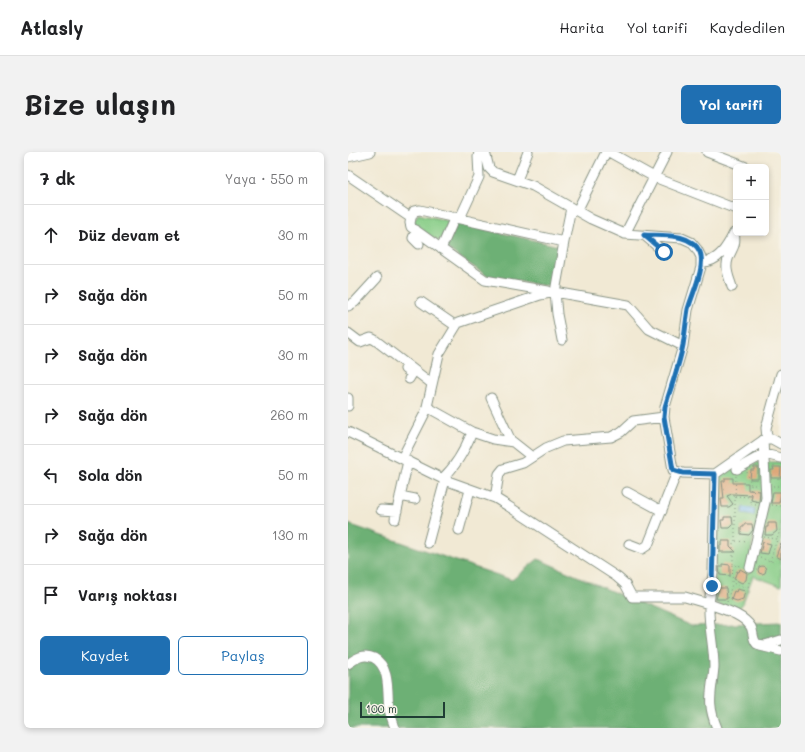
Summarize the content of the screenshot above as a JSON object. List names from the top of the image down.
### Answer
{
  "scale_bar": "100 m",
  "page": {
    "header": "Atlasly",
    "nav": ["Harita", "Yol tarifi", "Kaydedilen"],
    "buttons": [
      "Yol tarifi",
      ["Kaydet", "Paylaş"]
    ],
    "title": "Bize ulaşın",
    "heading": ["7 dk", "Yaya · 550 m"],
    "map_buttons": ["+", "−"],
    "list": [
      ["Düz devam et", "30 m"],
      ["Sağa dön", "50 m"],
      ["Sağa dön", "30 m"],
      ["Sağa dön", "260 m"],
      ["Sola dön", "50 m"],
      ["Sağa dön", "130 m"],
      "Varış noktası"
    ],
    "scale": "100 m"
  }
}
